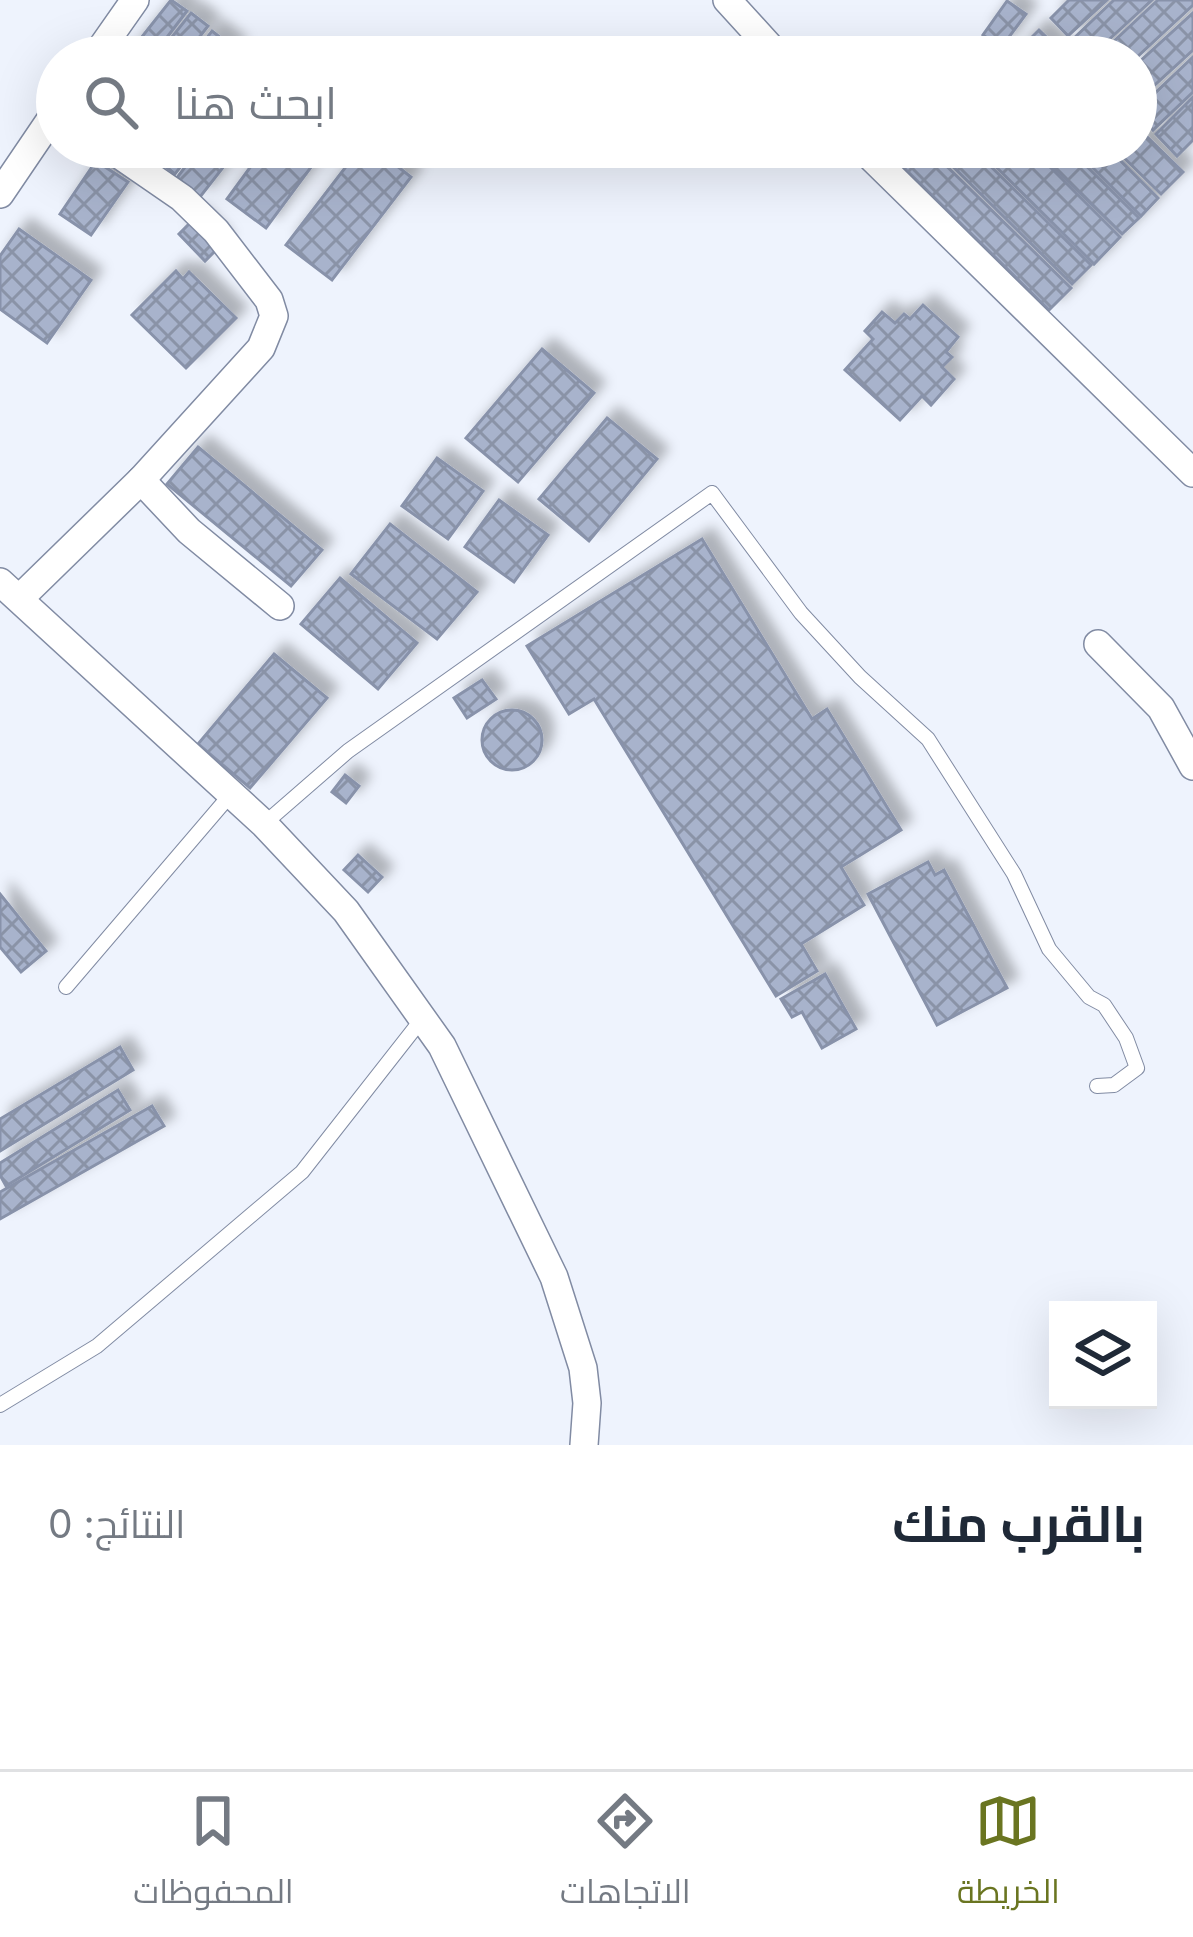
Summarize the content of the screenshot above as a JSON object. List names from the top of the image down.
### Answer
{
  "page": {
    "search": "ابحث هنا",
    "heading": ["بالقرب منك", "النتائج: 0"],
    "nav": ["الخريطة", "الاتجاهات", "المحفوظات"]
  }
}
